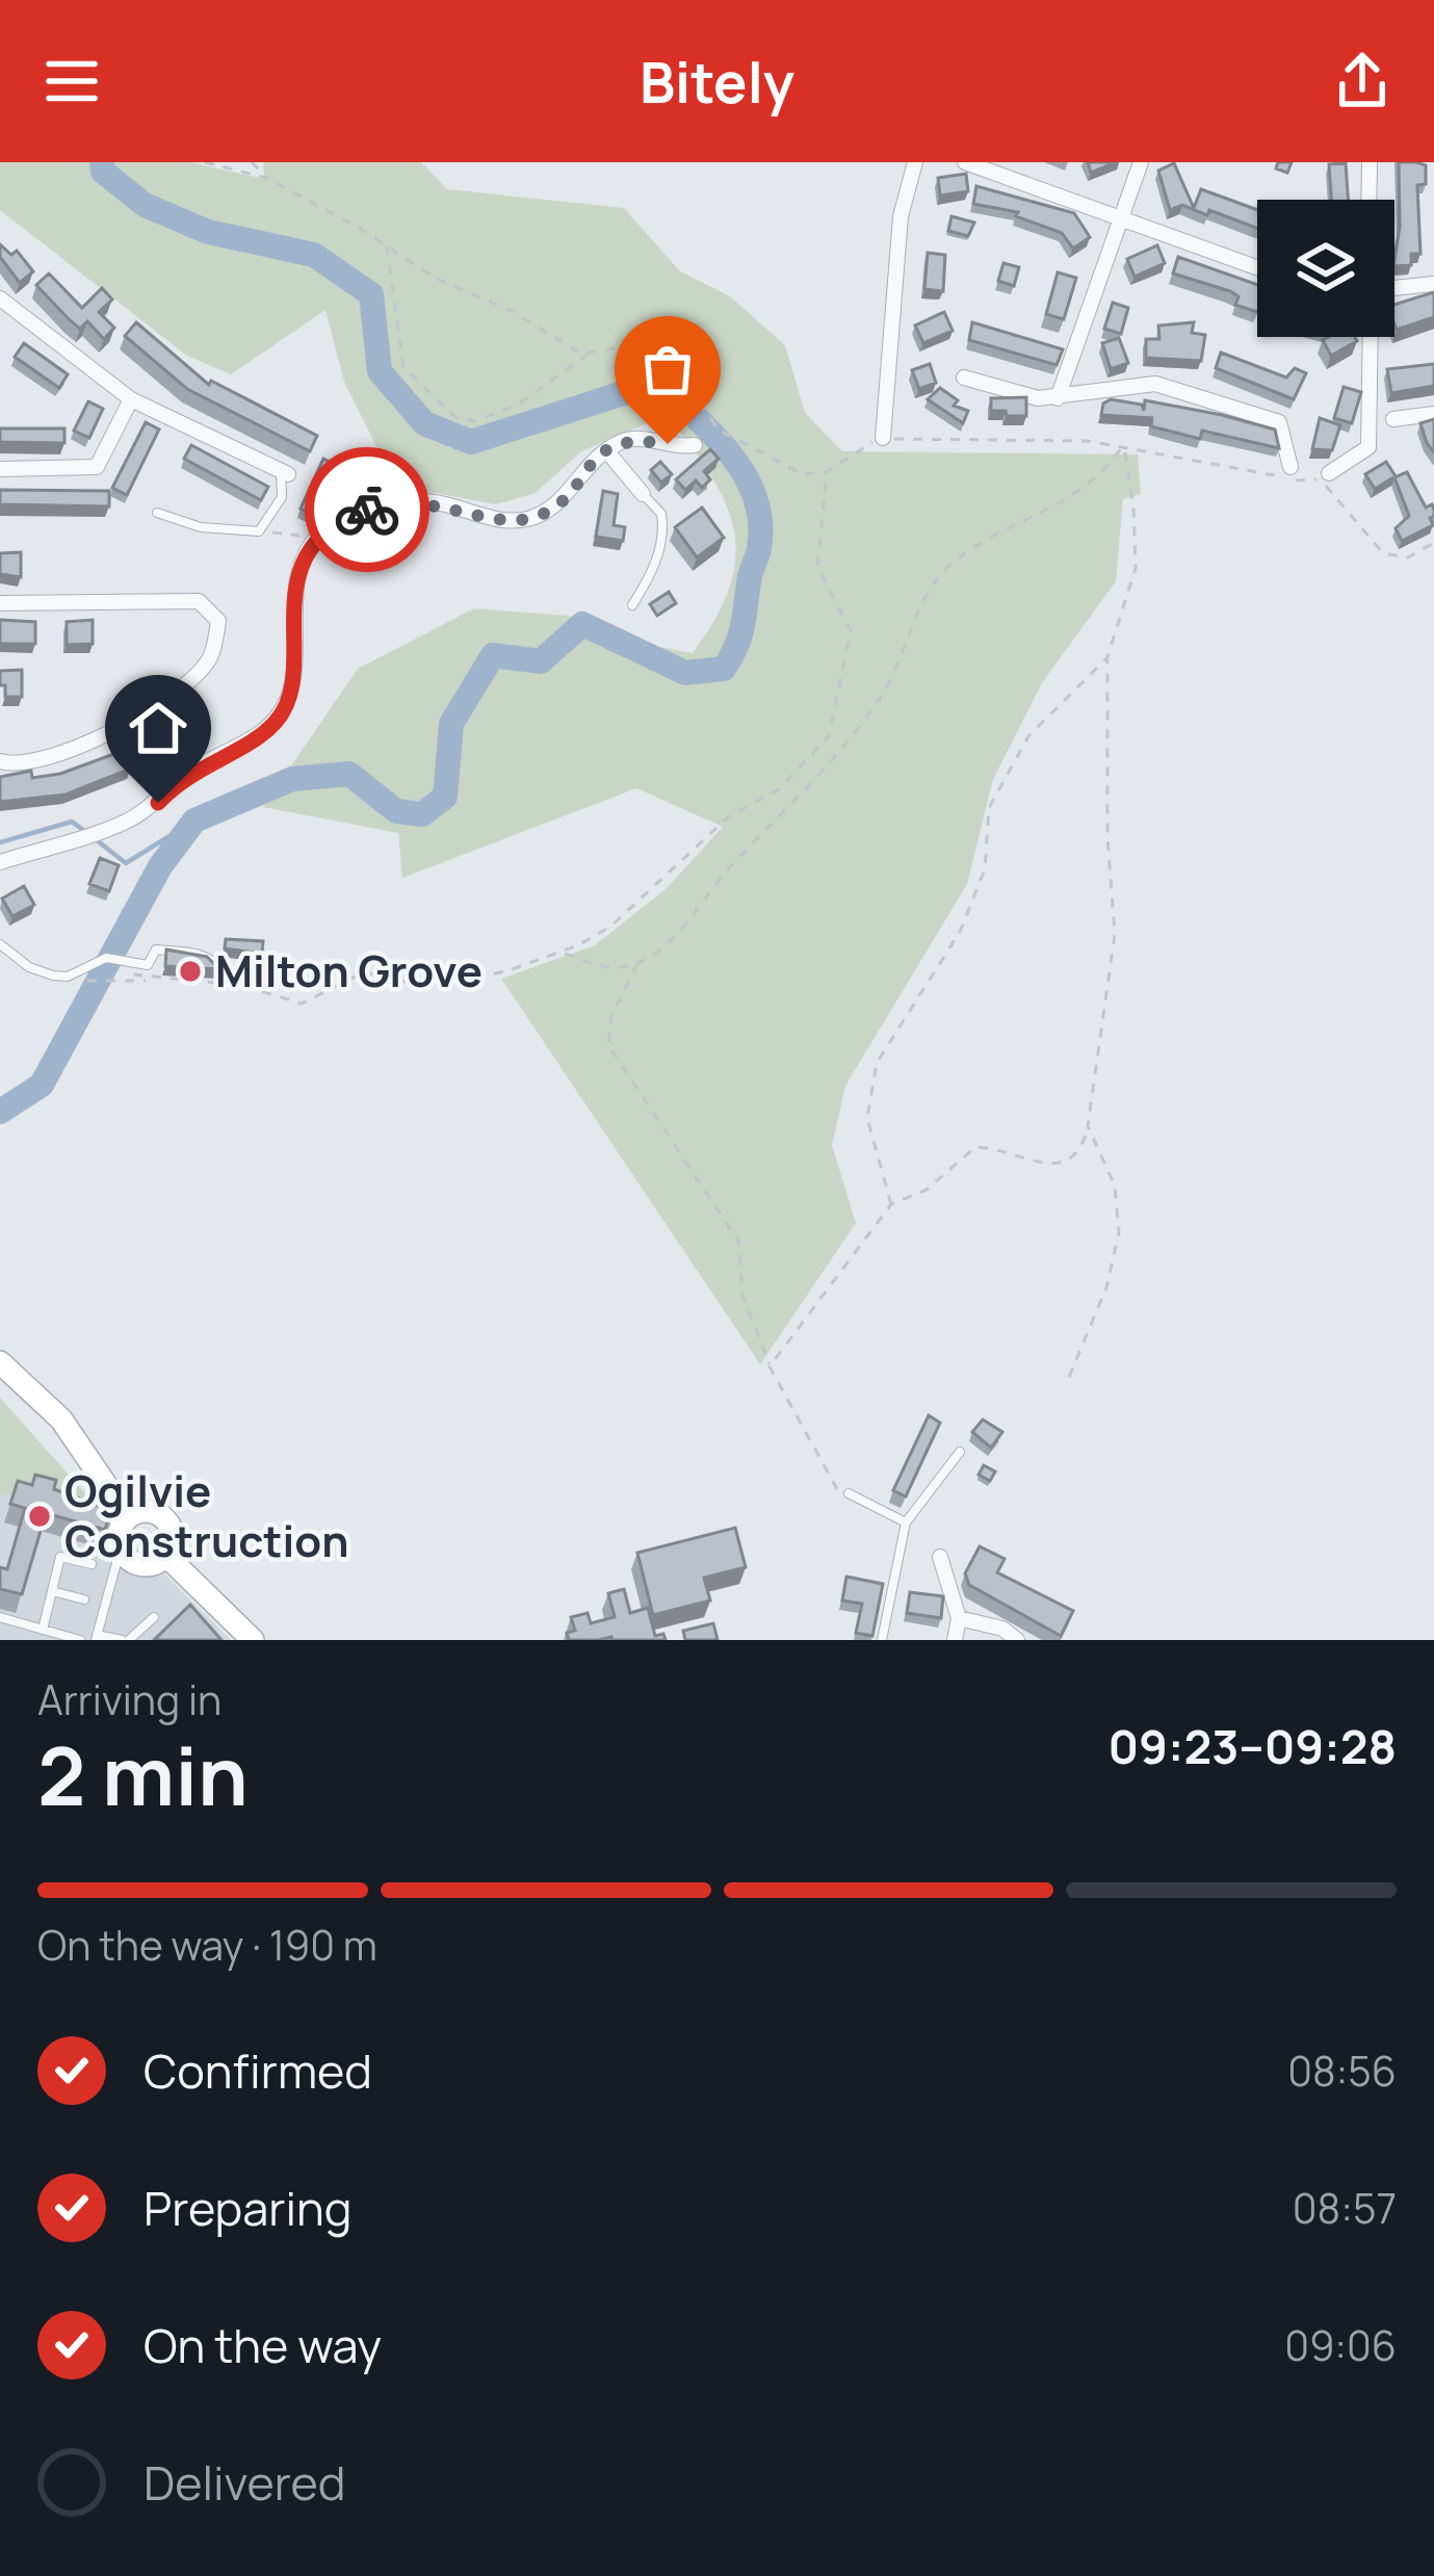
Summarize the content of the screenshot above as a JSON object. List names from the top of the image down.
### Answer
{
  "places": ["Milton Grove", "Ogilvie Construction"],
  "page": {
    "header": "Bitely",
    "heading": ["2 min", "Arriving in", "09:23–09:28"],
    "bar": "On the way · 190 m",
    "list": [
      ["Confirmed", "08:56"],
      ["Preparing", "08:57"],
      ["On the way", "09:06"],
      "Delivered"
    ]
  }
}
